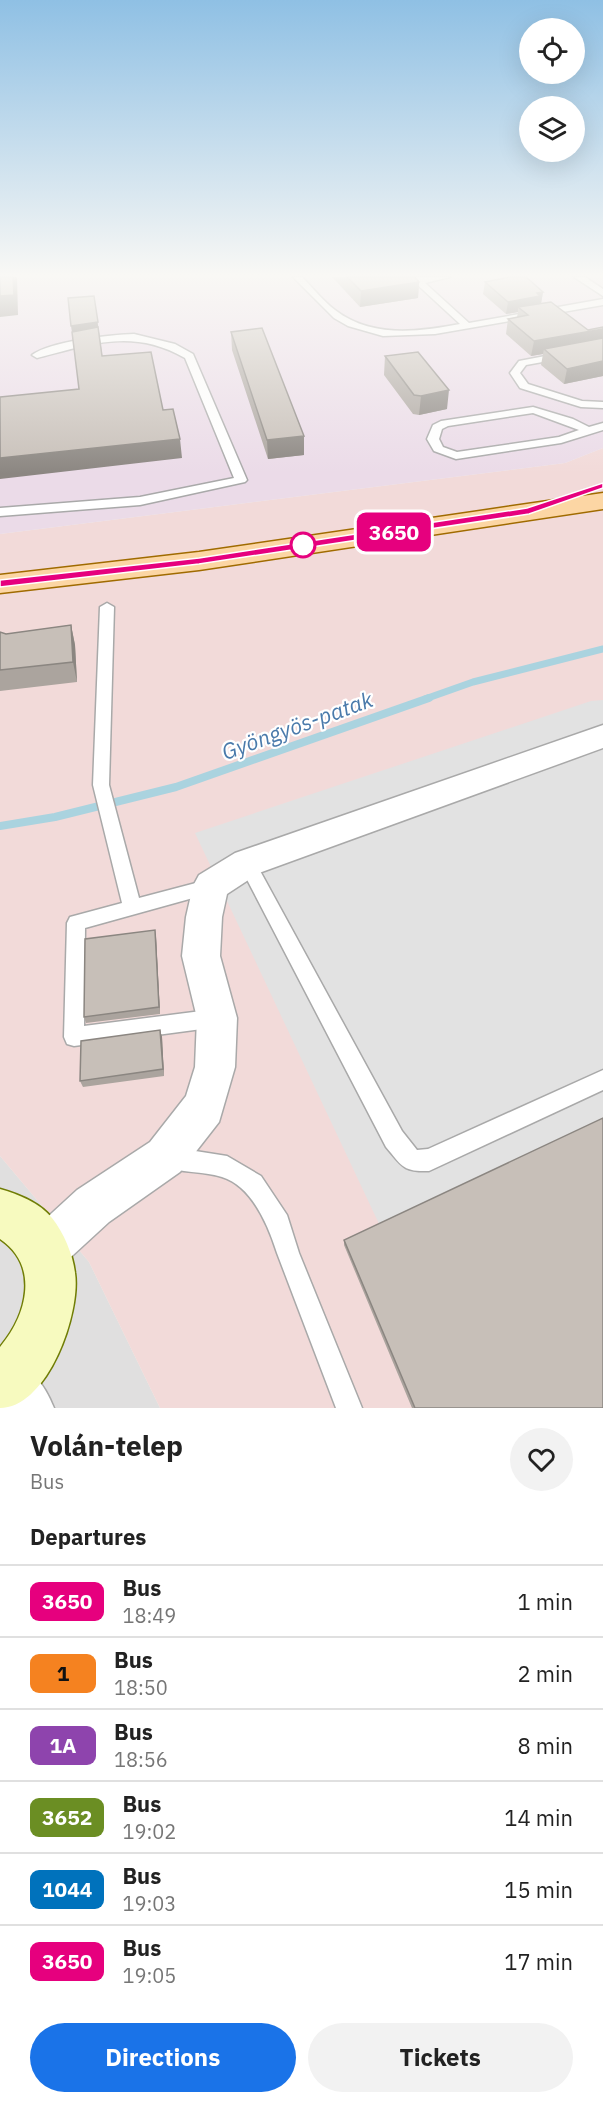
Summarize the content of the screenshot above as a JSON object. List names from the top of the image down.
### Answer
{
  "water": ["Gyöngyös-patak"],
  "lines": ["bus line 3650"],
  "page": {
    "on_map": "3650",
    "heading": [
      ["Volán-telep", "Bus"],
      "Departures"
    ],
    "list": [
      {
        "mark": "3650",
        "name": "Bus",
        "note": "18:49",
        "value": "1 min"
      },
      {
        "mark": "1",
        "name": "Bus",
        "note": "18:50",
        "value": "2 min"
      },
      {
        "mark": "1A",
        "name": "Bus",
        "note": "18:56",
        "value": "8 min"
      },
      {
        "mark": "3652",
        "name": "Bus",
        "note": "19:02",
        "value": "14 min"
      },
      {
        "mark": "1044",
        "name": "Bus",
        "note": "19:03",
        "value": "15 min"
      },
      {
        "mark": "3650",
        "name": "Bus",
        "note": "19:05",
        "value": "17 min"
      }
    ],
    "buttons": ["Directions", "Tickets"]
  }
}
